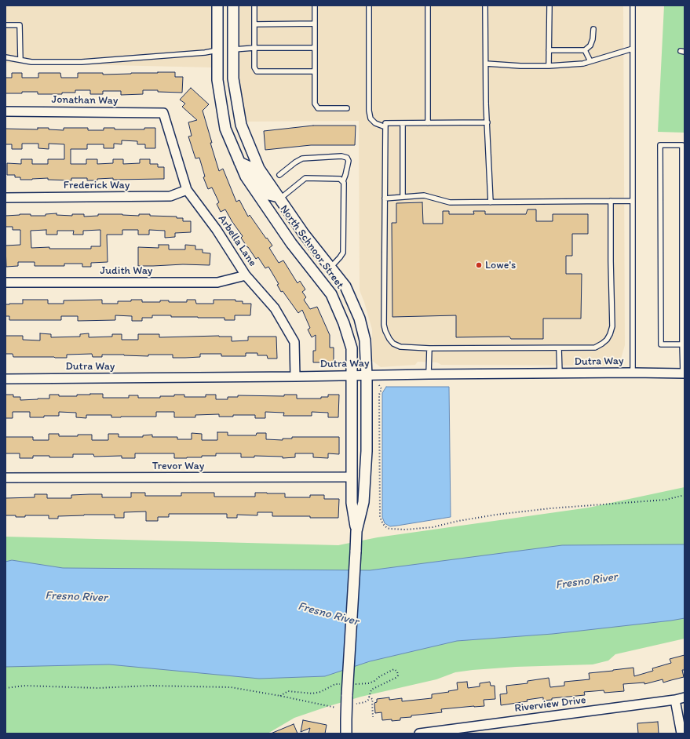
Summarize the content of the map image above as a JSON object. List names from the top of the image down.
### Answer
{
  "streets": {
    "street": [
      "Jonathan Way",
      "Frederick Way",
      "Arbella Lane",
      "North Schnoor Street",
      "Judith Way",
      "Dutra Way",
      "Trevor Way",
      "Riverview Drive"
    ]
  },
  "crossings": [
    ["Jonathan Way", "Arbella Lane"],
    ["Frederick Way", "Arbella Lane"],
    ["Arbella Lane", "Judith Way"],
    ["Arbella Lane", "Dutra Way"],
    ["North Schnoor Street", "Dutra Way"],
    ["North Schnoor Street", "Trevor Way"]
  ],
  "water": ["Fresno River"],
  "places": ["Lowe's"]
}
